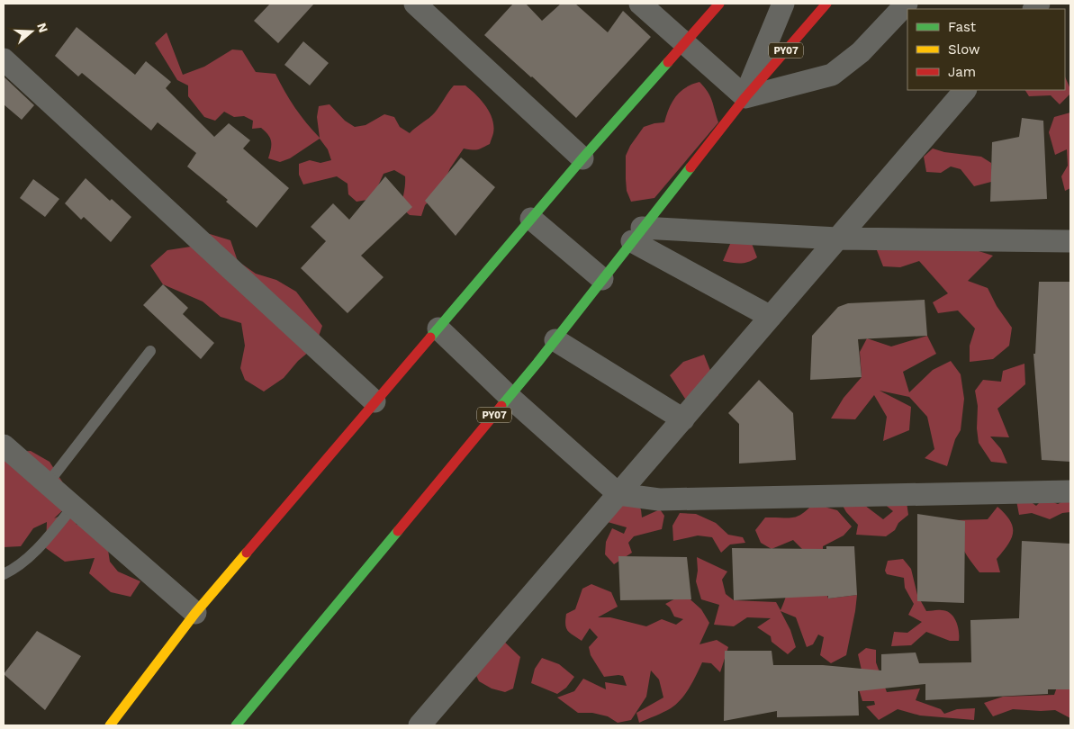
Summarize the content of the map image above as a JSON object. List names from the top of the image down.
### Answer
{
  "streets": {
    "main road": ["PY07"]
  },
  "legend": ["Fast", "Slow", "Jam"],
  "north": "right"
}
